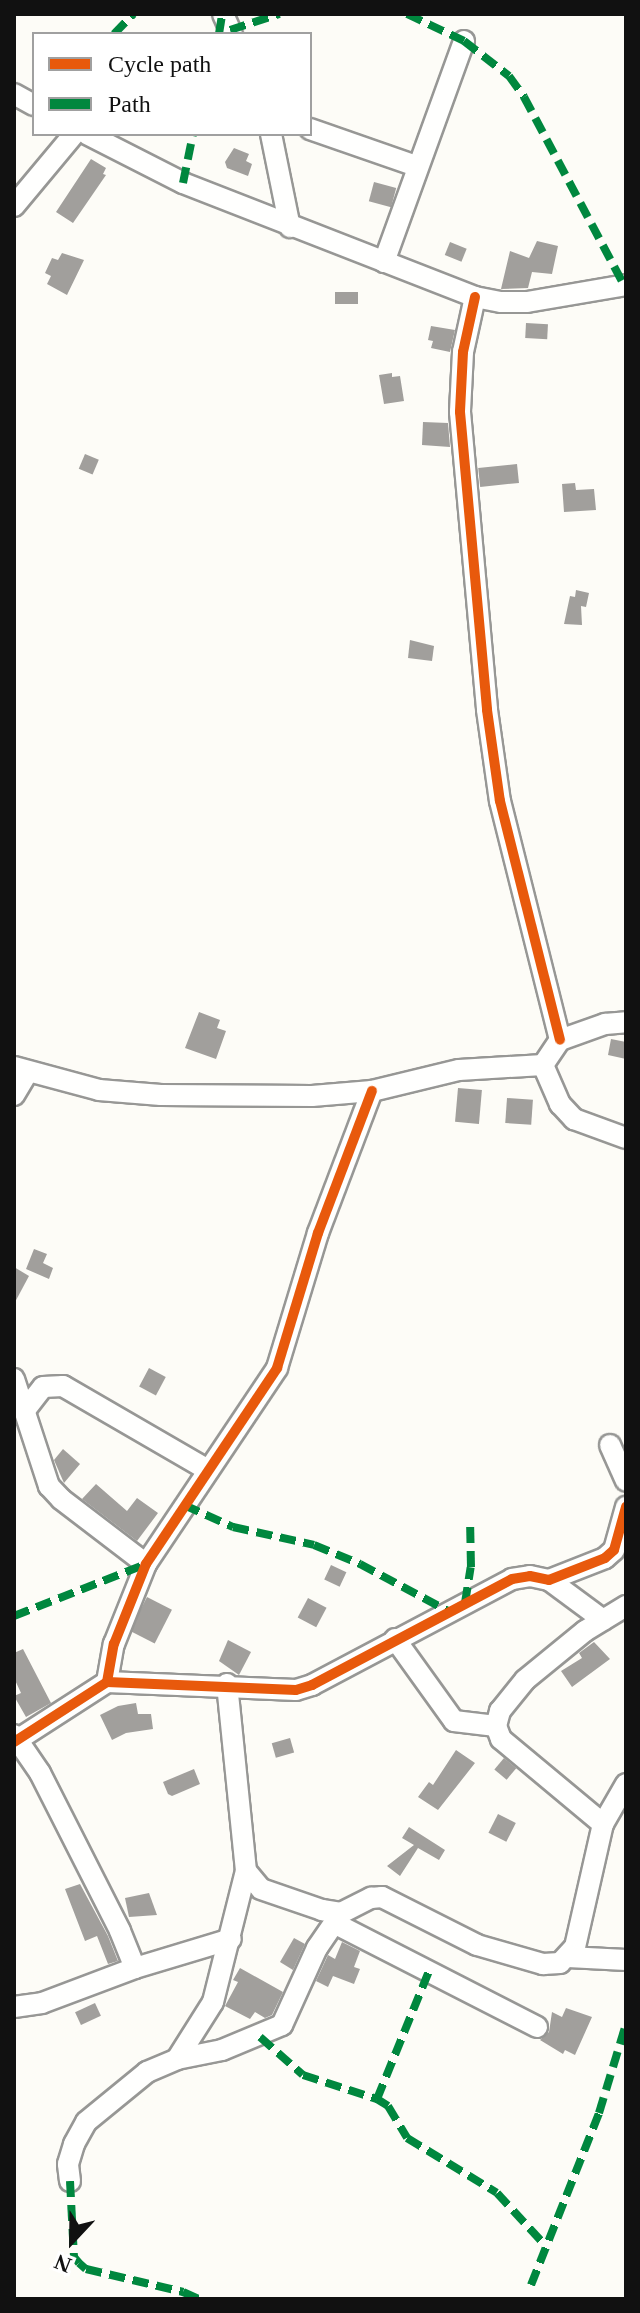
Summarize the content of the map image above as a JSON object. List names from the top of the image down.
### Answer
{
  "legend": ["Cycle path", "Path"],
  "north": "bottom"
}
